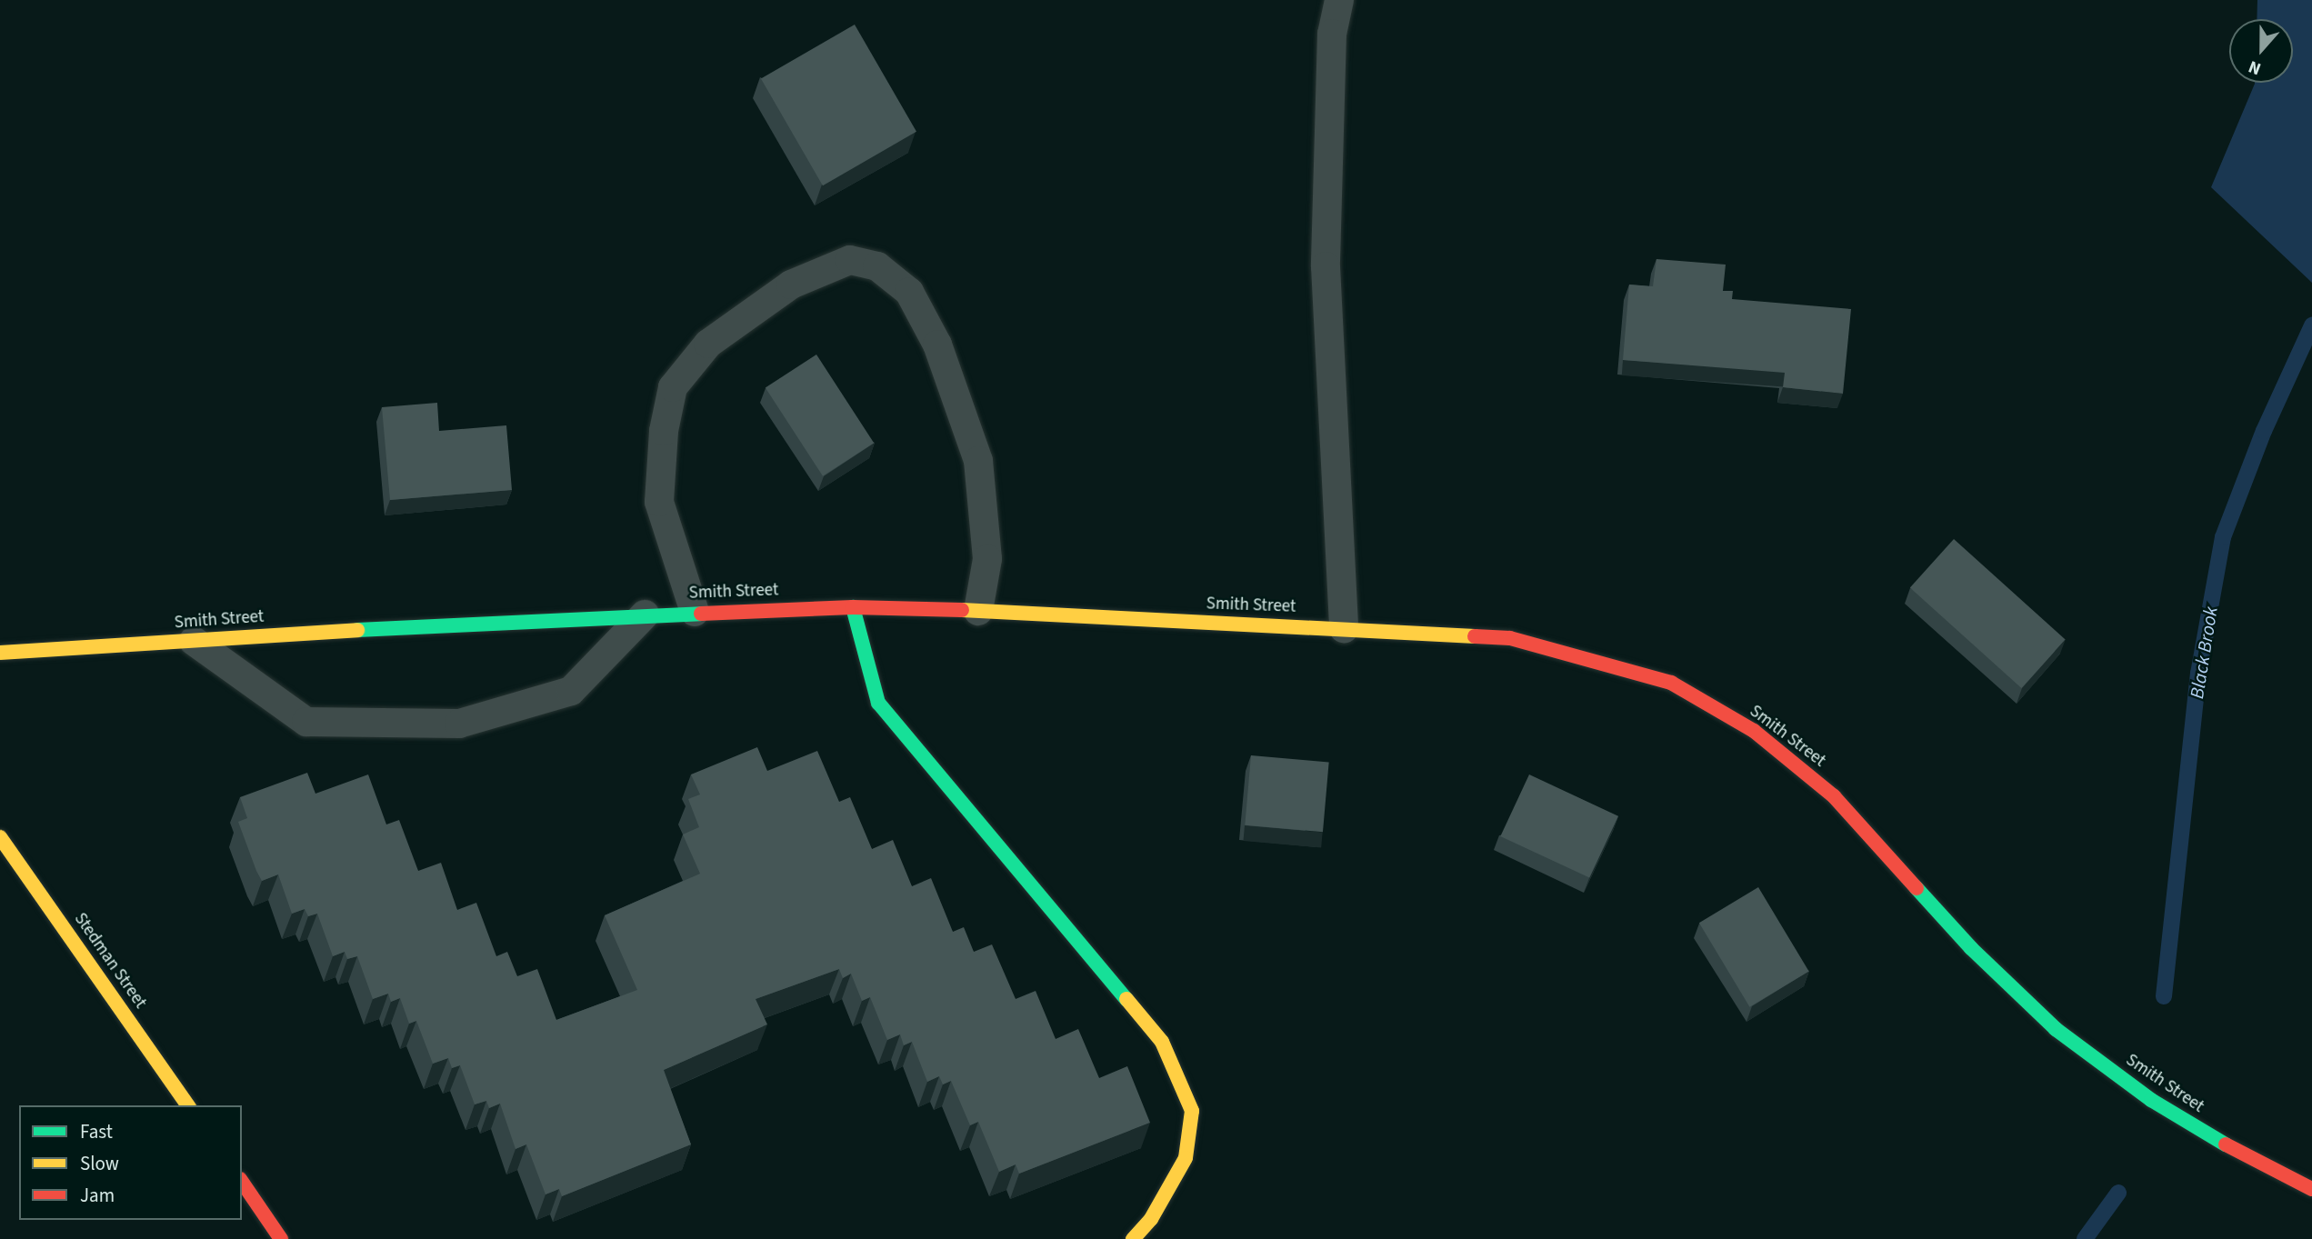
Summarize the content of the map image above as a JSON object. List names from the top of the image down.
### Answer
{
  "streets": {
    "street": ["Smith Street", "Stedman Street"]
  },
  "water": ["Black Brook"],
  "legend": ["Fast", "Slow", "Jam"],
  "north": "bottom"
}
